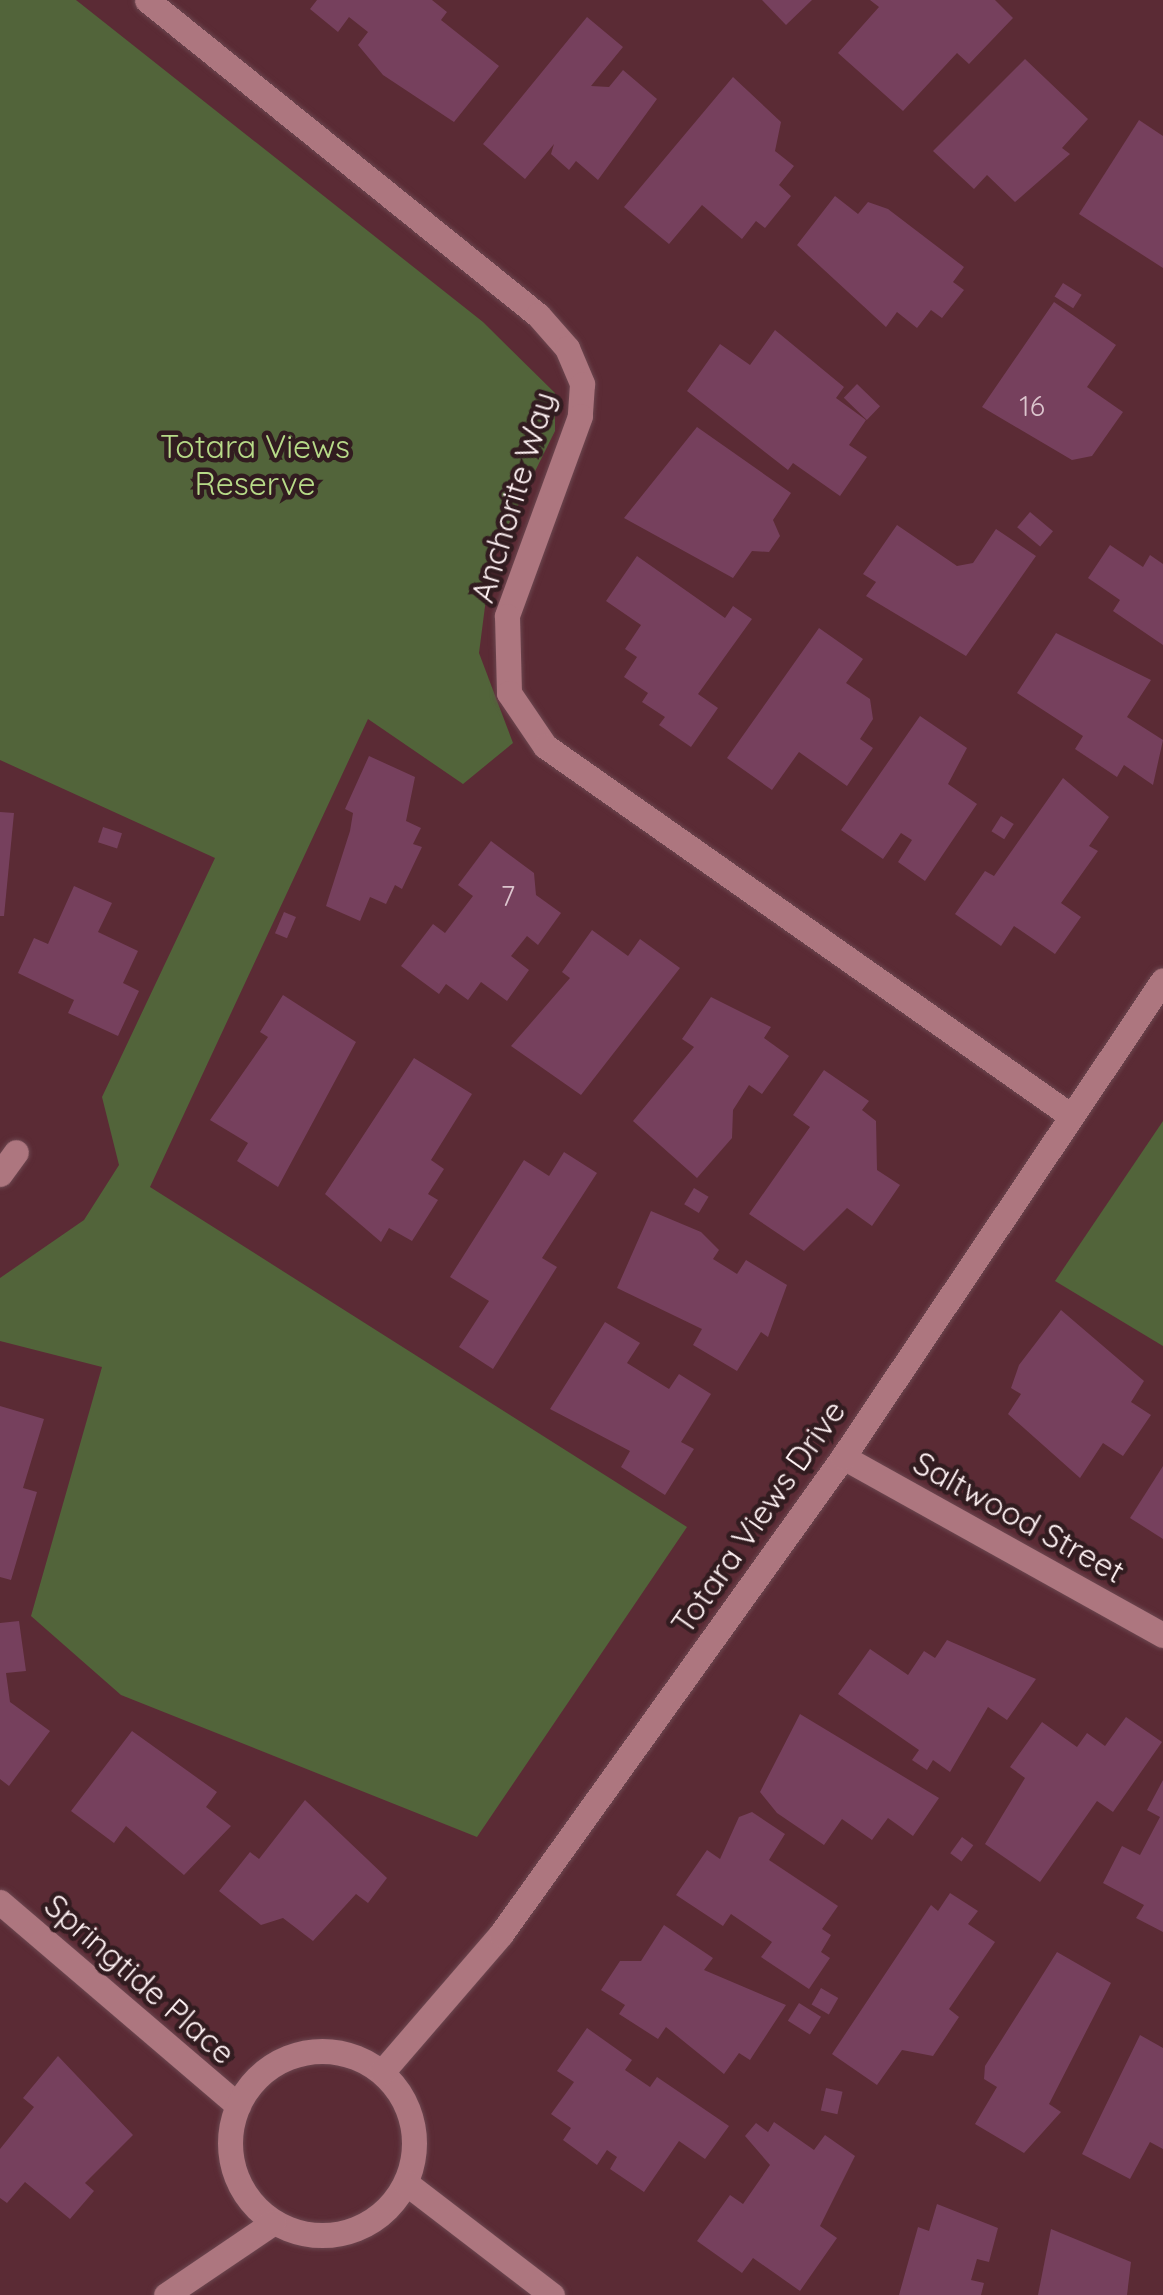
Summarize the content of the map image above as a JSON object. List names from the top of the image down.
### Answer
{
  "streets": {
    "street": [
      "Anchorite Way",
      "Totara Views Drive",
      "Saltwood Street",
      "Springtide Place"
    ]
  },
  "crossings": [
    ["Anchorite Way", "Totara Views Drive"],
    ["Totara Views Drive", "Saltwood Street"],
    ["Totara Views Drive", "Springtide Place"]
  ],
  "parks": ["Totara Views Reserve"],
  "house_numbers": ["16", "7"]
}
